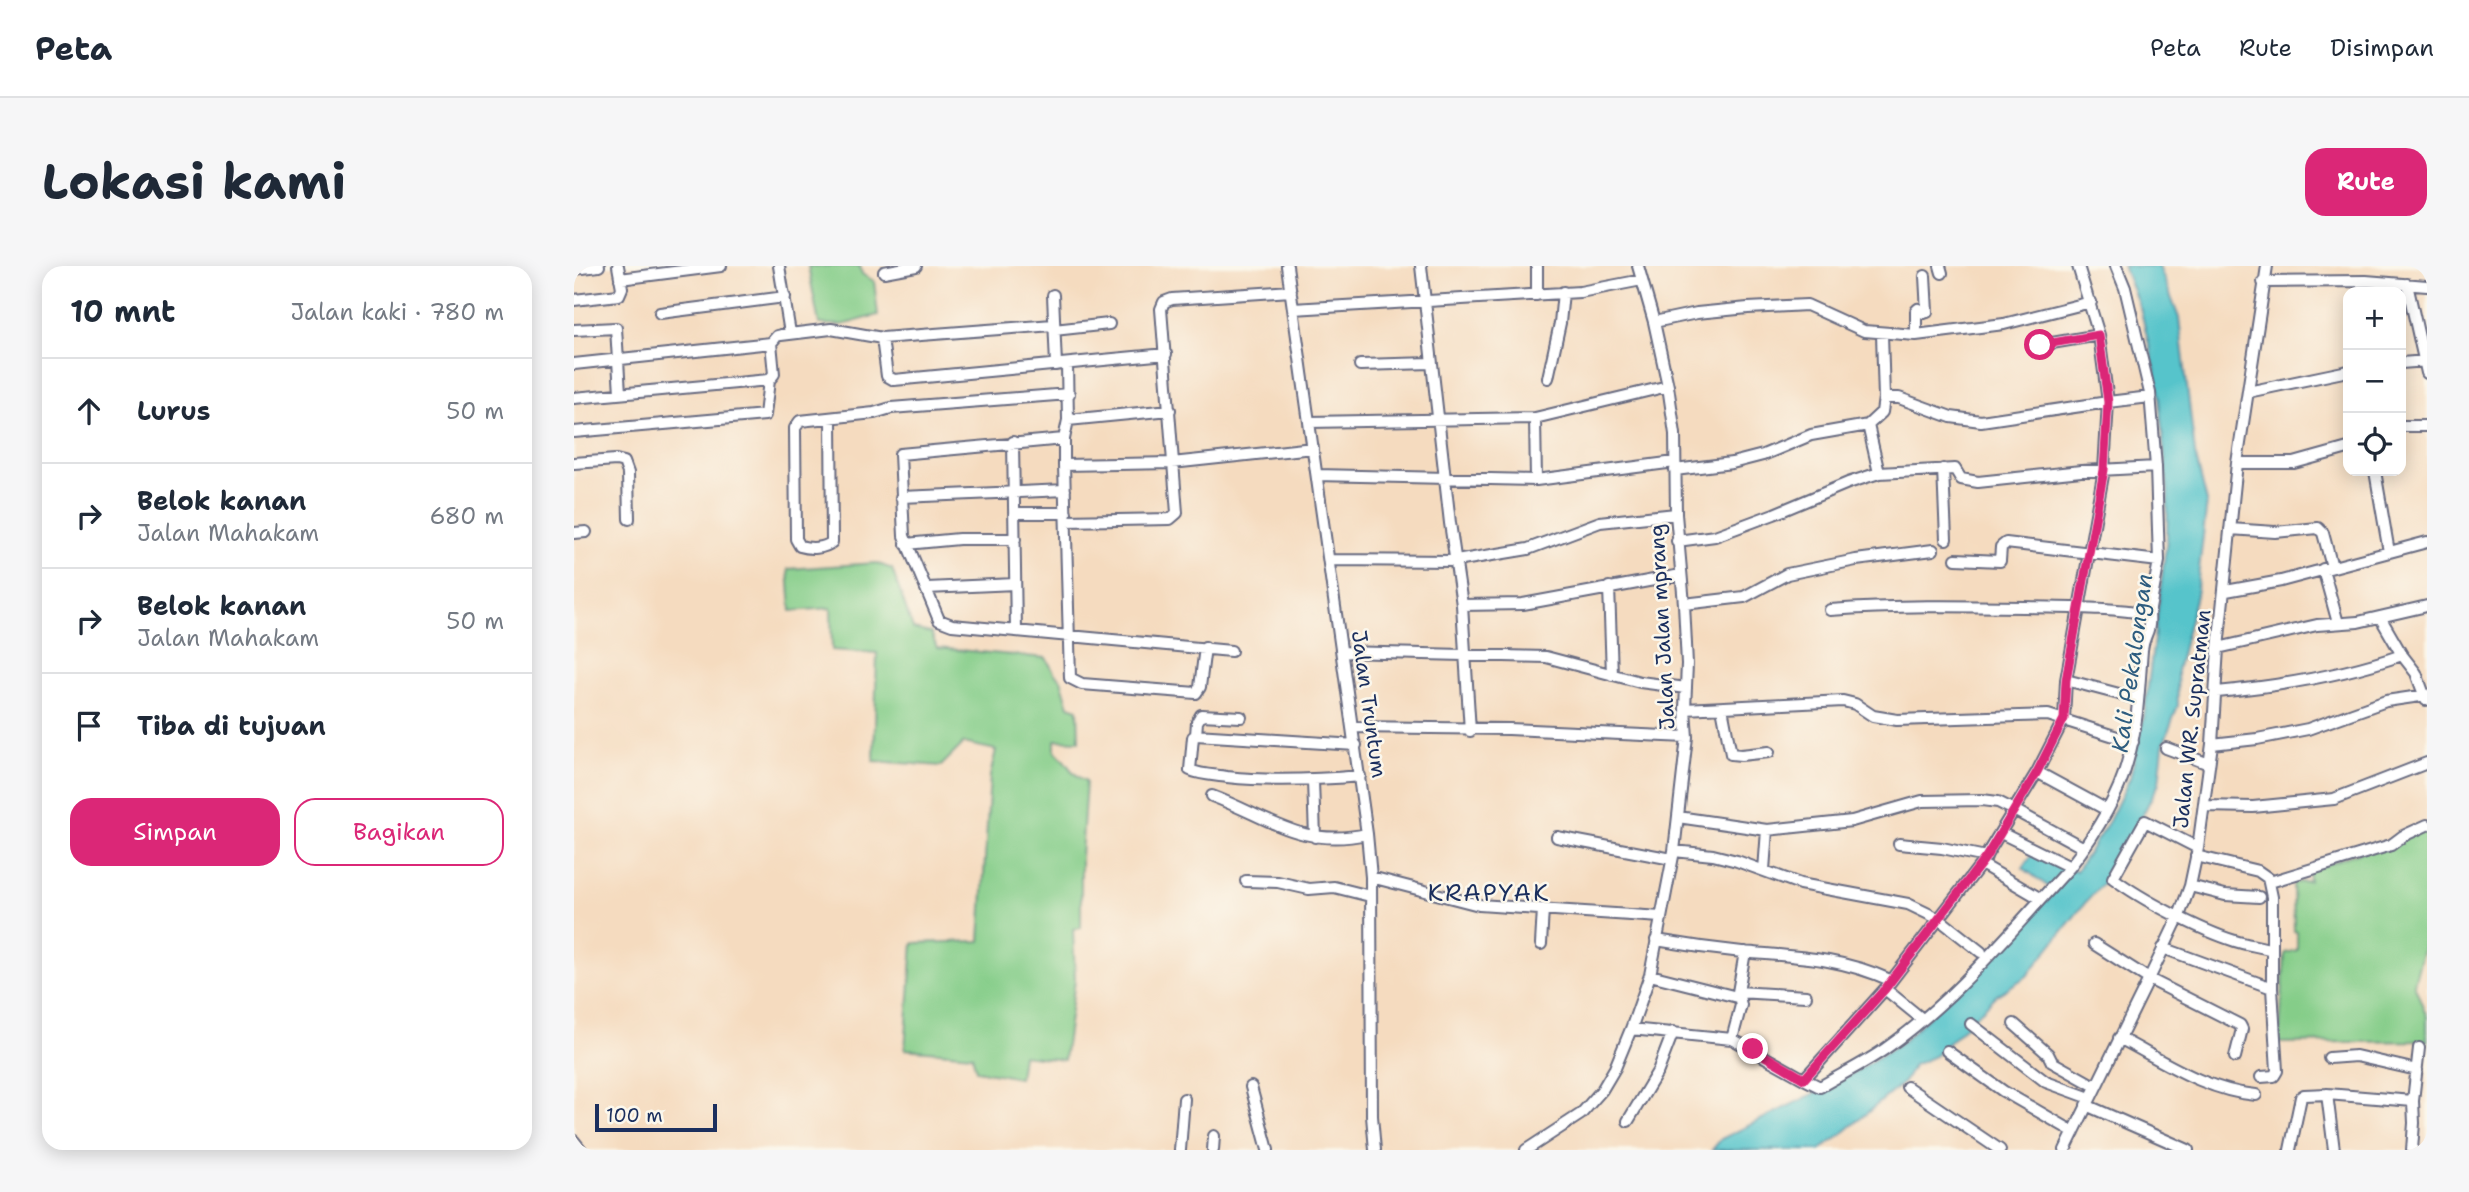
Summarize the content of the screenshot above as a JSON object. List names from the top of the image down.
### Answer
{
  "streets": {
    "street": ["Jalan Jalan mprang", "Jalan Truntum", "Jalan WR. Supratman"]
  },
  "districts": ["KRAPYAK"],
  "water": ["Kali Pekalongan"],
  "scale_bar": "100 m",
  "page": {
    "header": "Peta",
    "nav": ["Peta", "Rute", "Disimpan"],
    "buttons": [
      "Rute",
      ["Simpan", "Bagikan"]
    ],
    "title": "Lokasi kami",
    "heading": ["10 mnt", "Jalan kaki · 780 m"],
    "map_buttons": ["+", "−"],
    "list": [
      ["Lurus", "50 m"],
      ["Belok kanan", "Jalan Mahakam", "680 m"],
      ["Belok kanan", "Jalan Mahakam", "50 m"],
      "Tiba di tujuan"
    ],
    "scale": "100 m"
  }
}
